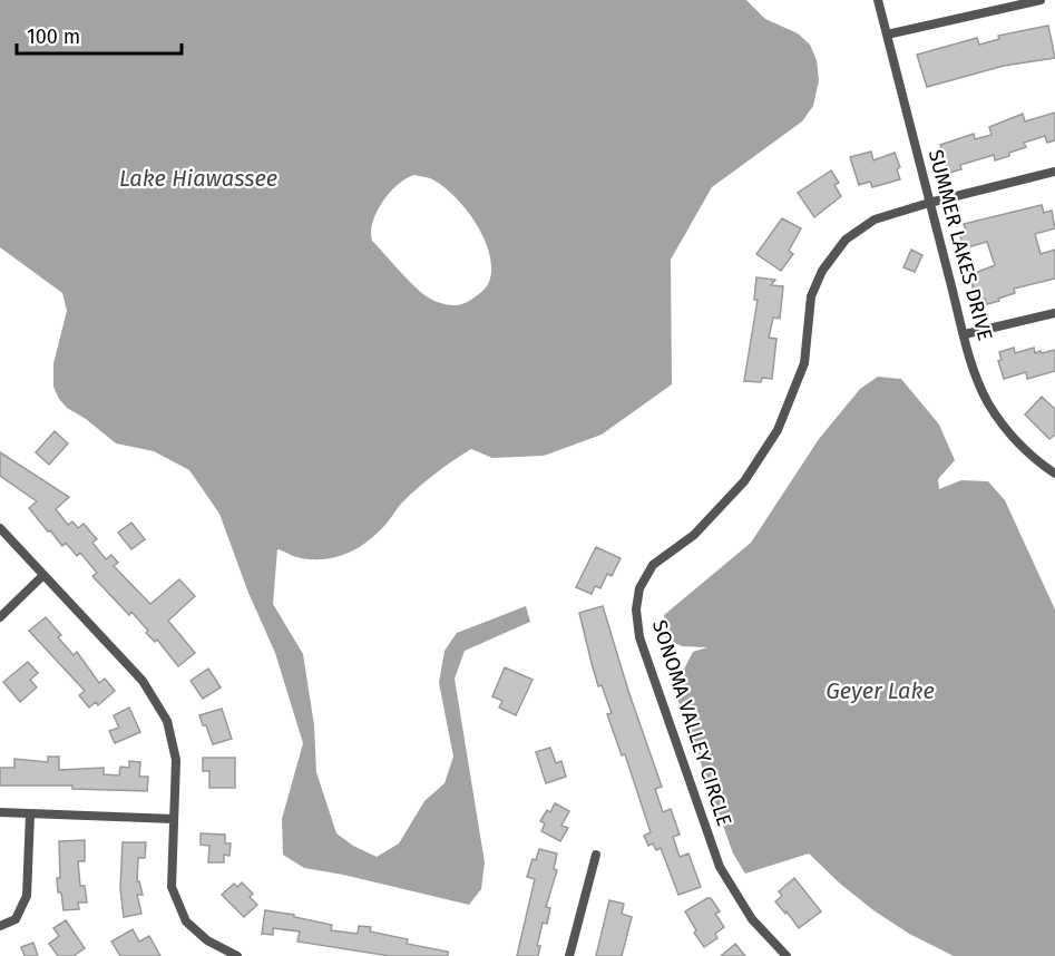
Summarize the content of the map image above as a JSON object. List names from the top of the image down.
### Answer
{
  "streets": {
    "street": ["SUMMER LAKES DRIVE", "SONOMA VALLEY CIRCLE"]
  },
  "crossings": [
    ["SUMMER LAKES DRIVE", "SONOMA VALLEY CIRCLE"]
  ],
  "water": ["Lake Hiawassee", "Geyer Lake"],
  "scale_bar": "100 m"
}
